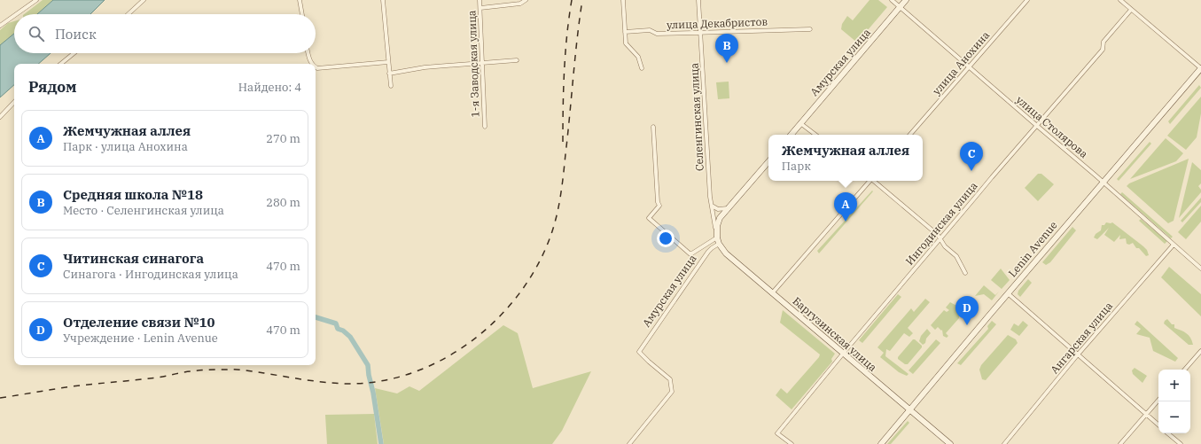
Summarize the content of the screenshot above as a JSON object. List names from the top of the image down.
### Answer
{
  "streets": {
    "main road": ["Амурская улица", "Lenin Avenue", "Баргузинская улица"],
    "street": [
      "улица Декабристов",
      "улица Анохина",
      "1-я Заводская улица",
      "Селенгинская улица",
      "улица Столярова",
      "Ингодинская улица",
      "Ангарская улица"
    ]
  },
  "crossings": [
    ["улица Декабристов", "Селенгинская улица"],
    ["Амурская улица", "улица Столярова"],
    ["Амурская улица", "Баргузинская улица"],
    ["улица Анохина", "улица Столярова"],
    ["Селенгинская улица", "Баргузинская улица"],
    ["улица Столярова", "Ингодинская улица"],
    ["улица Столярова", "Lenin Avenue"],
    ["улица Столярова", "Ангарская улица"],
    ["Ингодинская улица", "Баргузинская улица"],
    ["Lenin Avenue", "Баргузинская улица"]
  ],
  "page": {
    "search": "Поиск",
    "pins": [
      "B",
      "C",
      "A",
      "D"
    ],
    "heading": ["Рядом", "Найдено: 4"],
    "list": [
      {
        "mark": "A",
        "name": "Жемчужная аллея",
        "note": "Парк · улица Анохина",
        "value": "270 m"
      },
      {
        "mark": "B",
        "name": "Средняя школа №18",
        "note": "Место · Селенгинская улица",
        "value": "280 m"
      },
      {
        "mark": "C",
        "name": "Читинская синагога",
        "note": "Синагога · Ингодинская улица",
        "value": "470 m"
      },
      {
        "mark": "D",
        "name": "Отделение связи №10",
        "note": "Учреждение · Lenin Avenue",
        "value": "470 m"
      }
    ],
    "popup": ["Жемчужная аллея", "Парк"],
    "map_buttons": ["+", "−"]
  }
}
